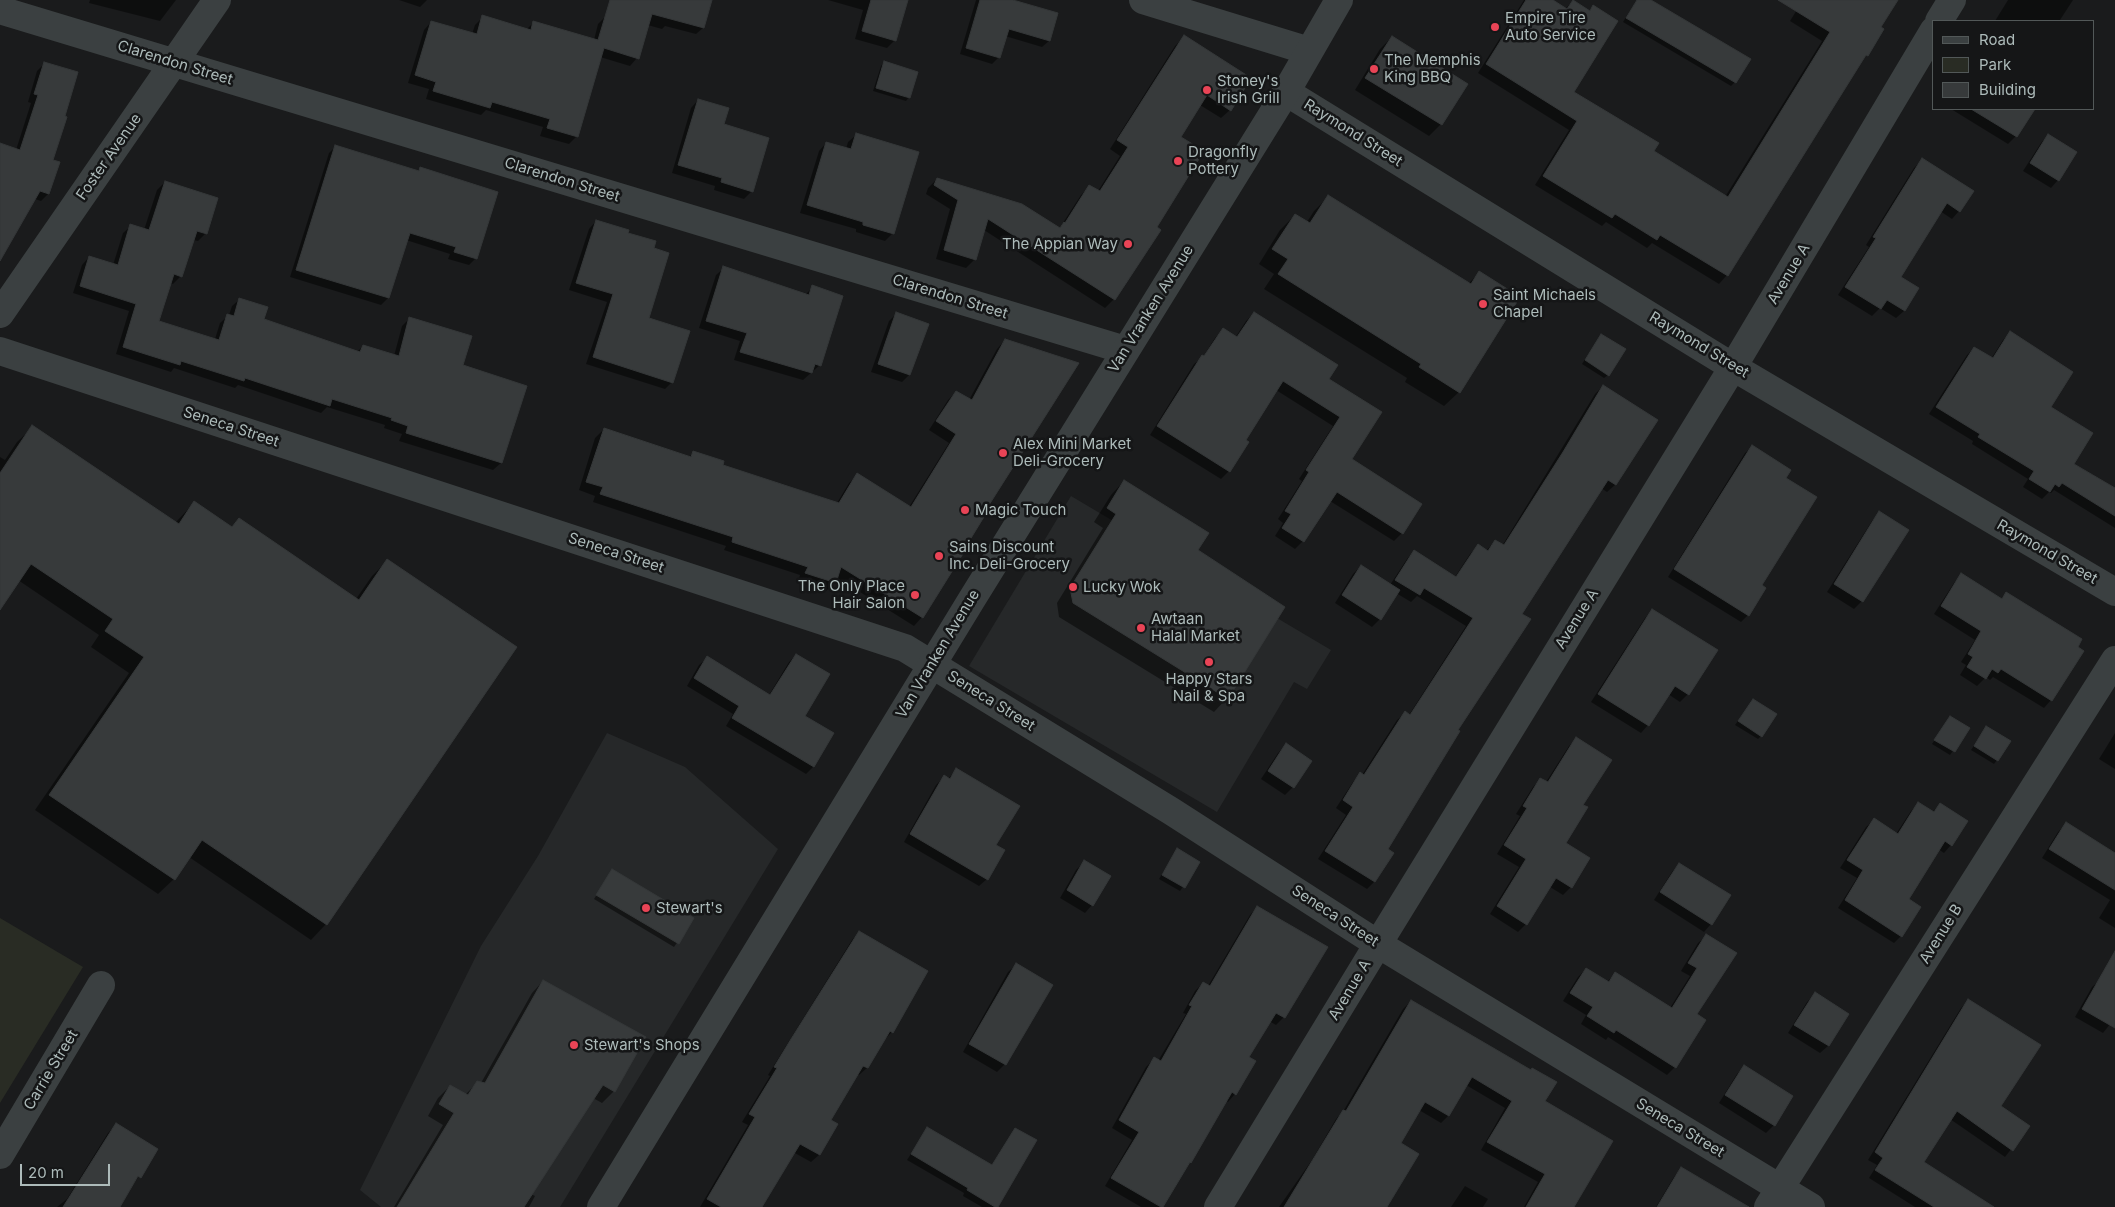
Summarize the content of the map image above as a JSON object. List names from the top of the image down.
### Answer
{
  "streets": {
    "street": [
      "Clarendon Street",
      "Raymond Street",
      "Foster Avenue",
      "Avenue A",
      "Van Vranken Avenue",
      "Seneca Street",
      "Avenue B",
      "Carrie Street"
    ]
  },
  "crossings": [
    ["Clarendon Street", "Foster Avenue"],
    ["Clarendon Street", "Van Vranken Avenue"],
    ["Raymond Street", "Avenue A"],
    ["Raymond Street", "Van Vranken Avenue"],
    ["Avenue A", "Seneca Street"],
    ["Van Vranken Avenue", "Seneca Street"],
    ["Seneca Street", "Avenue B"]
  ],
  "places": [
    "Empire Tire Auto Service",
    "The Memphis King BBQ",
    "Stoney's Irish Grill",
    "Dragonfly Pottery",
    "The Appian Way",
    "Saint Michaels Chapel",
    "Alex Mini Market Deli-Grocery",
    "Magic Touch",
    "Sains Discount Inc. Deli-Grocery",
    "Lucky Wok",
    "The Only Place Hair Salon",
    "Awtaan Halal Market",
    "Happy Stars Nail & Spa",
    "Stewart's",
    "Stewart's Shops"
  ],
  "legend": ["Road", "Park", "Building"],
  "scale_bar": "20 m"
}
